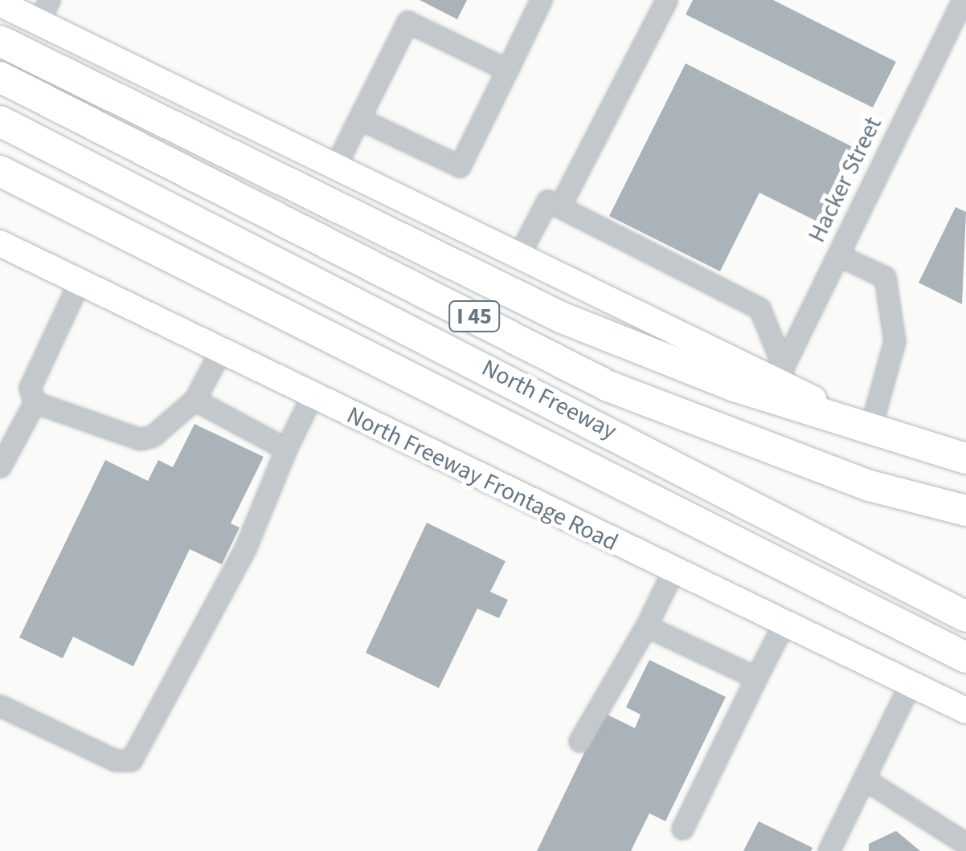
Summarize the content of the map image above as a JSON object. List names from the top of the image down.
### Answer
{
  "streets": {
    "highway": ["I 45", "North Freeway"],
    "main road": ["North Freeway Frontage Road"],
    "street": ["Hacker Street"]
  }
}
